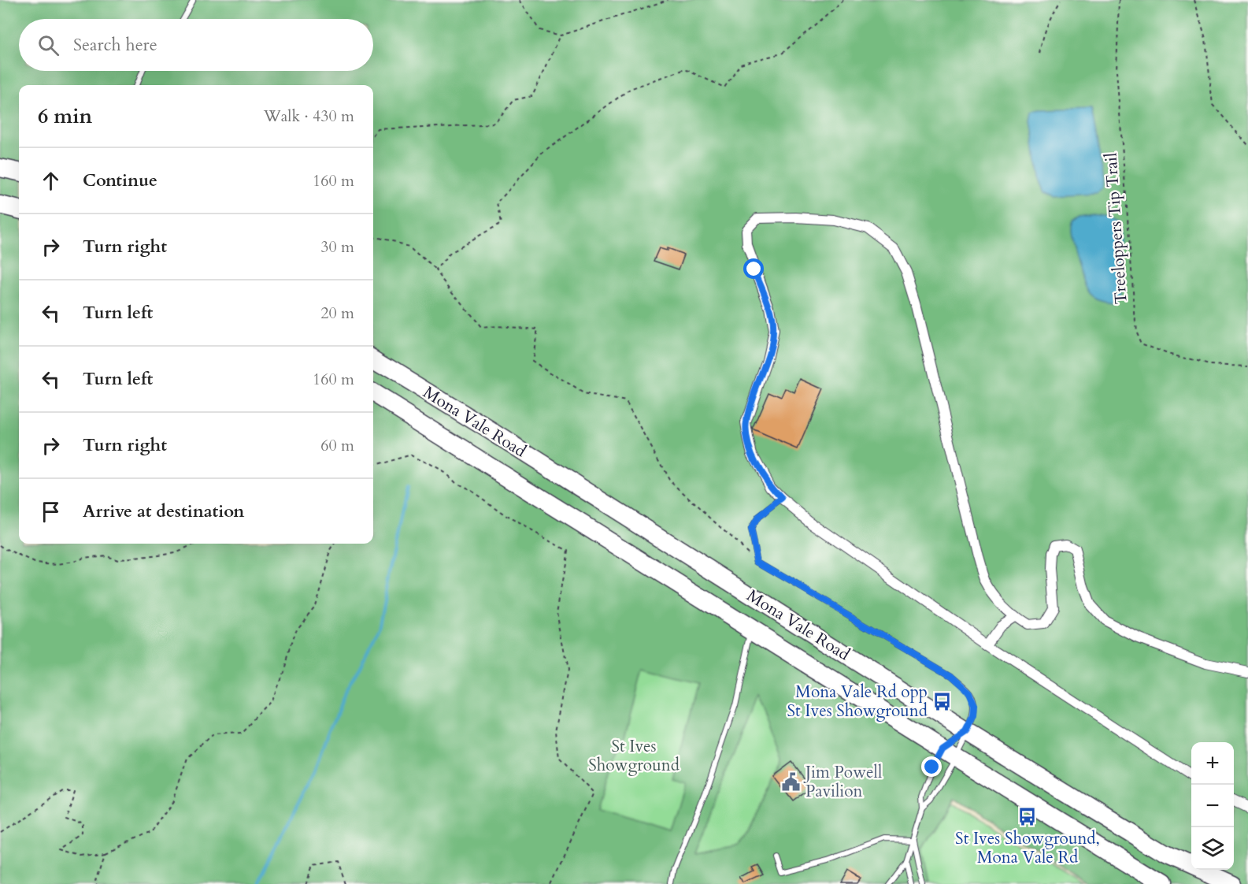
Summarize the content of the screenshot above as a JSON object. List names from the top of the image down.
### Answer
{
  "streets": {
    "highway": ["Mona Vale Road"],
    "path": ["Treeloppers Tip Trail"]
  },
  "parks": ["St Ives Showground"],
  "places": {
    "bus stop": ["Mona Vale Rd opp St Ives Showground", "St Ives Showground, Mona Vale Rd"],
    "public building": ["Jim Powell Pavilion"]
  },
  "page": {
    "search": "Search here",
    "heading": ["6 min", "Walk · 430 m"],
    "list": [
      ["Continue", "160 m"],
      ["Turn right", "30 m"],
      ["Turn left", "20 m"],
      ["Turn left", "160 m"],
      ["Turn right", "60 m"],
      "Arrive at destination"
    ],
    "map_buttons": ["+", "−"]
  }
}
